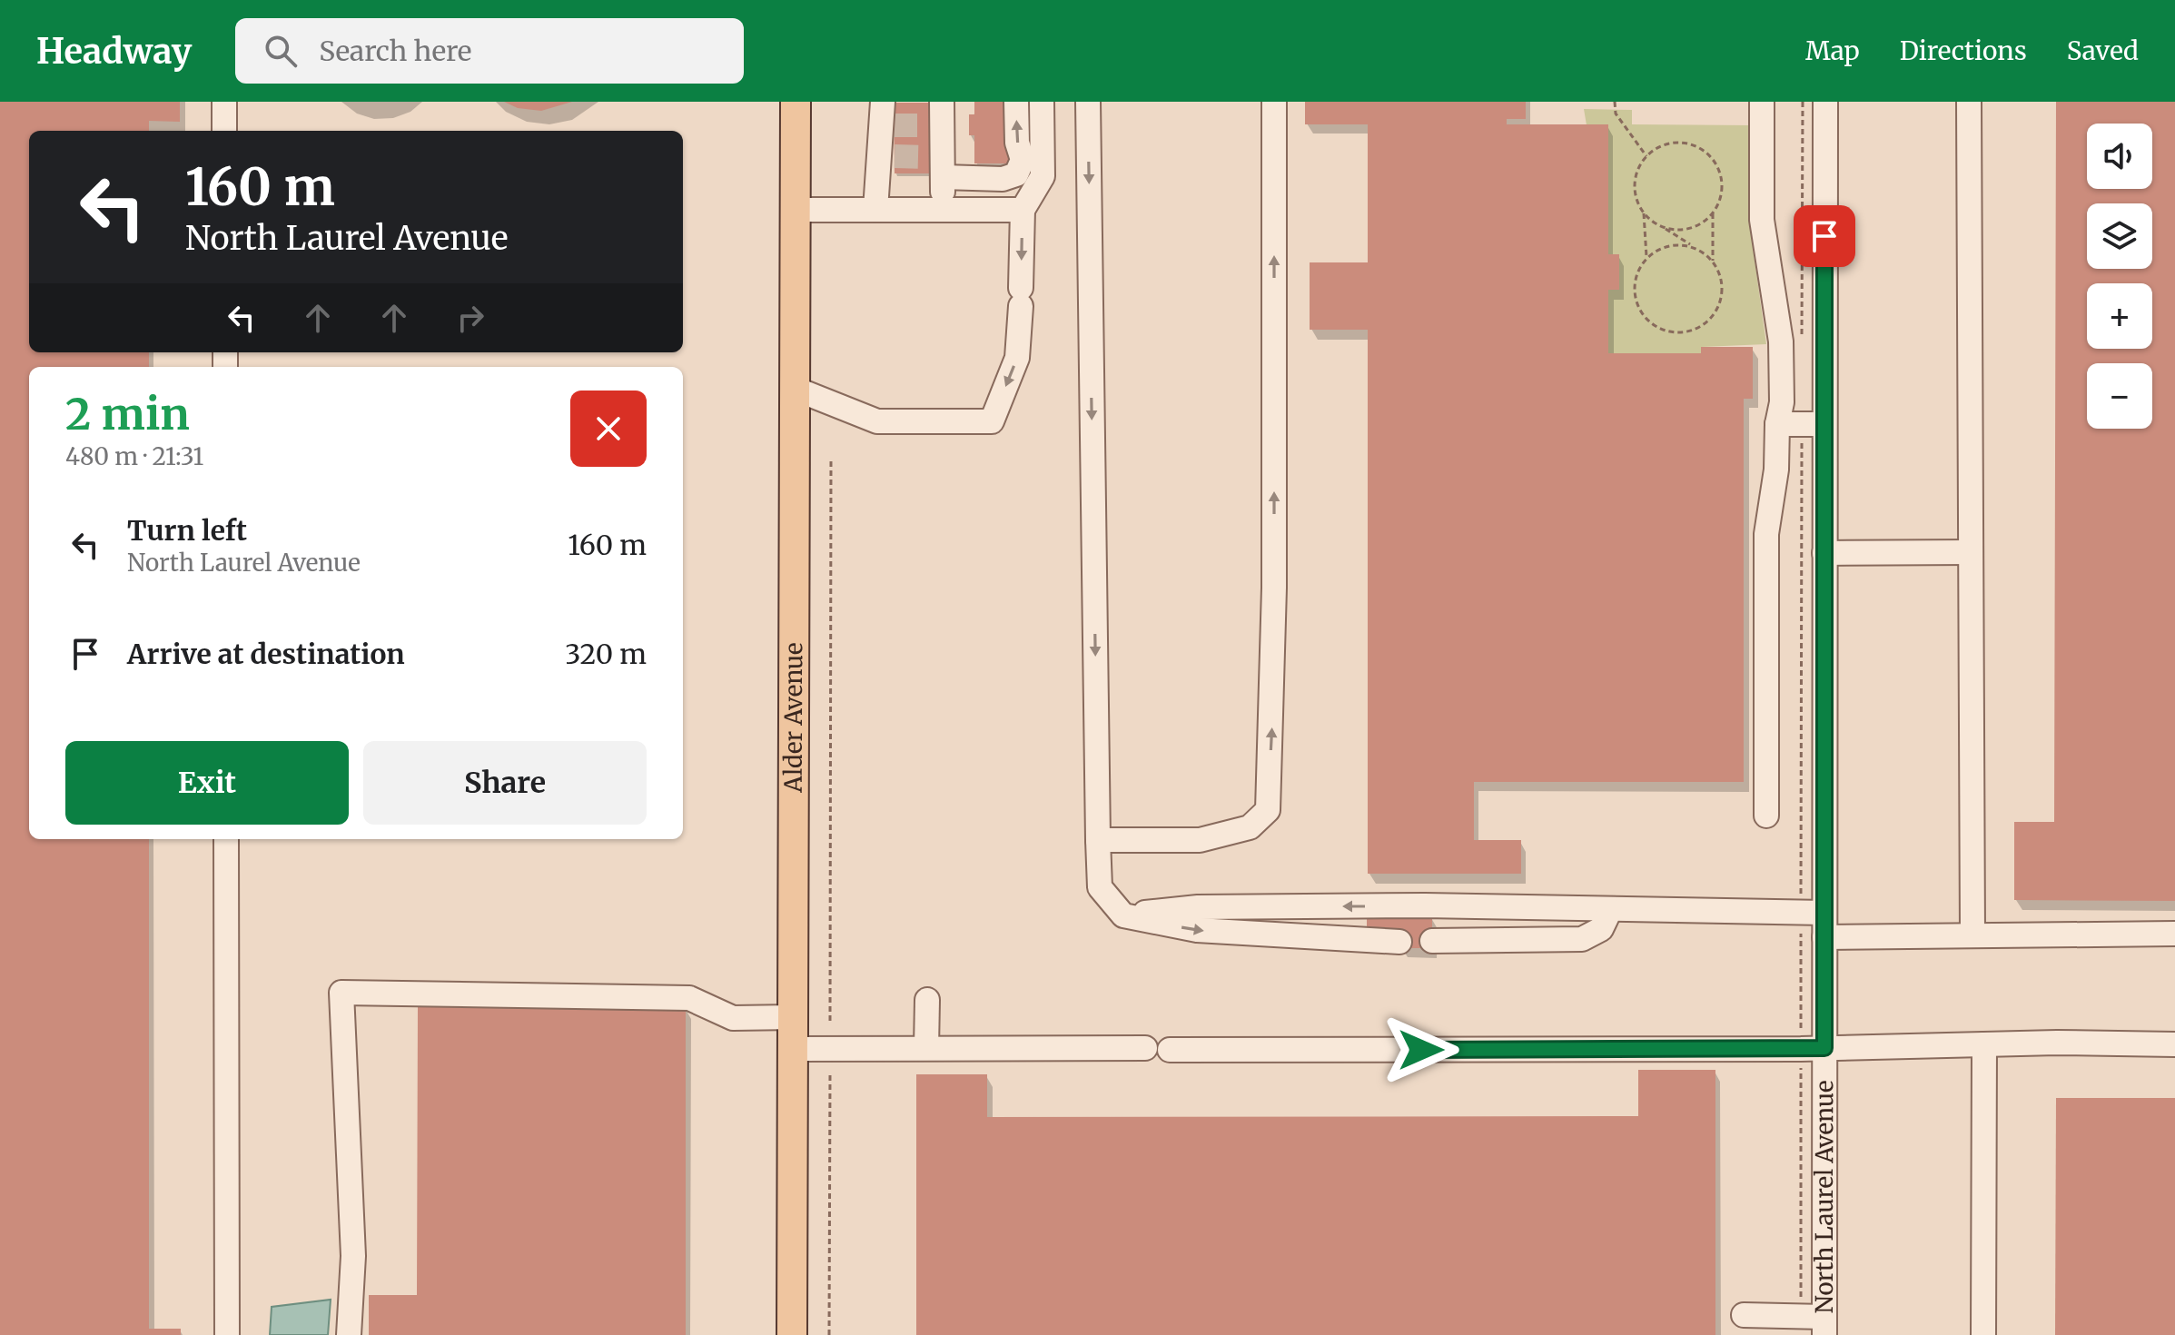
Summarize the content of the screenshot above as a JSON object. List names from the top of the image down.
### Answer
{
  "streets": {
    "main road": ["Alder Avenue"],
    "street": ["North Laurel Avenue"]
  },
  "page": {
    "header": "Headway",
    "search": "Search here",
    "nav": ["Map", "Directions", "Saved"],
    "map_buttons": ["+", "−"],
    "turn": ["160 m", "North Laurel Avenue"],
    "heading": ["2 min", "480 m · 21:31"],
    "list": [
      {
        "name": "Turn left",
        "note": "North Laurel Avenue",
        "value": "160 m"
      },
      {
        "name": "Arrive at destination",
        "value": "320 m"
      }
    ],
    "buttons": ["Exit", "Share"]
  }
}
